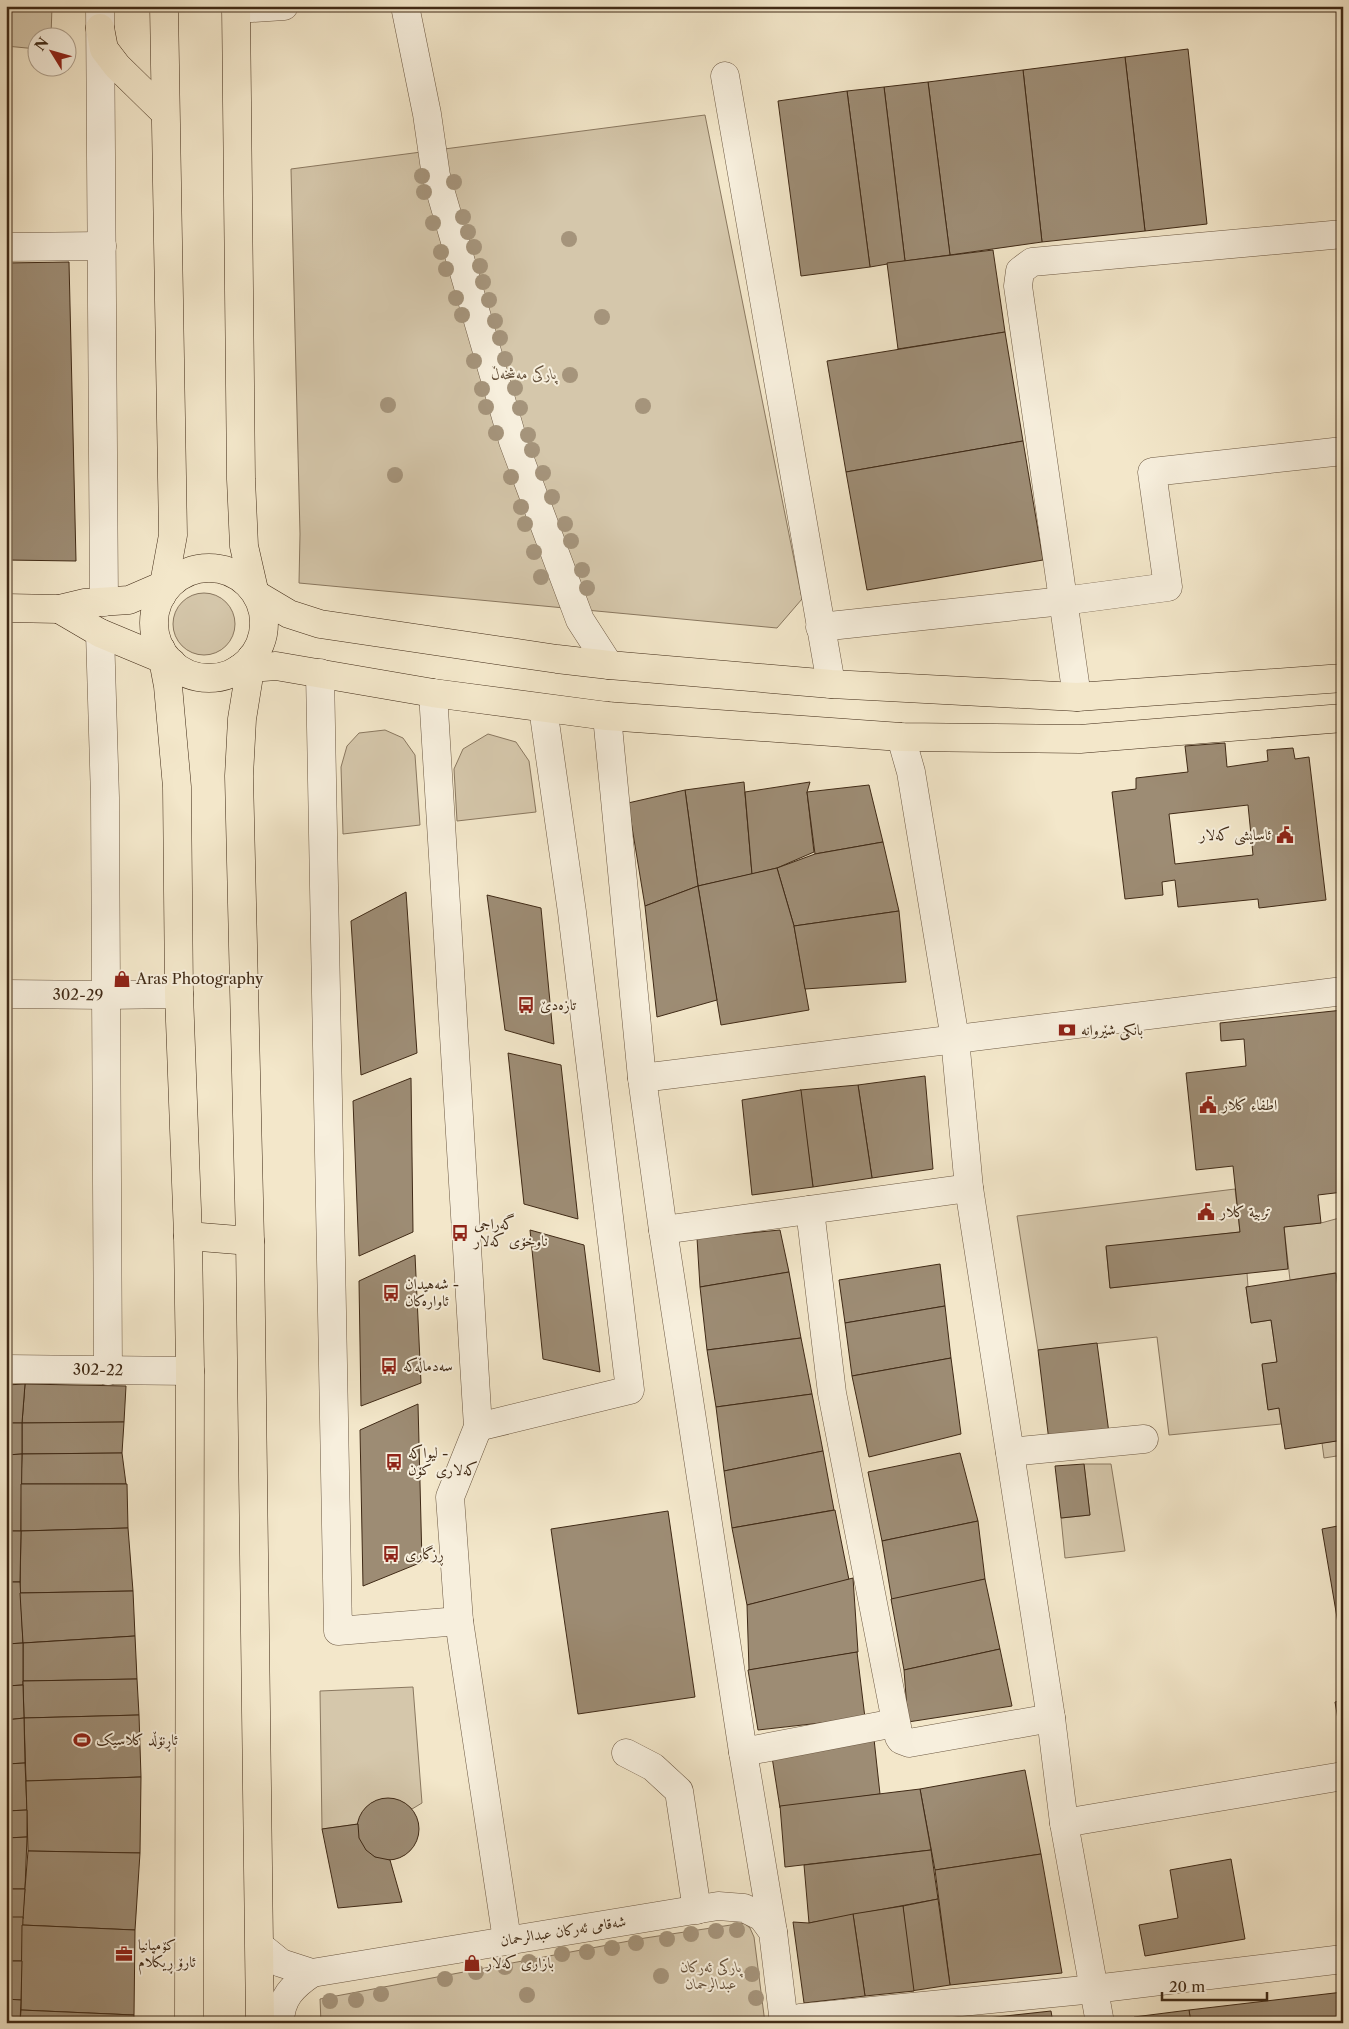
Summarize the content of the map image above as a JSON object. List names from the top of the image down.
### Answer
{
  "streets": {
    "street": ["302-29", "302-22", "شەقامی ئەرکان عبدالرحمان"]
  },
  "parks": ["پارکی مەشخەڵ", "پارکی ئەرکان عبدالرحمان"],
  "places": {
    "public building": ["ئاسایشی کەلار", "اطفاء كلار", "تربية كلار"],
    "shop": ["Aras Photography", "بازاری کەلار"],
    "bus stop": [
      "تازەدێ",
      "گەراجی ناوخۆی کەلار",
      "شەهیدان - ئاوارەکان",
      "سەدماڵەکە",
      "لیواکە - کەلاری کۆن",
      "ڕزگاری"
    ],
    "bank": ["بانکی شێروانە"],
    "sports": ["ئاڕنۆڵد کلاسیک"],
    "office": ["کۆمپانیا ئارۆ ڕیکلام"]
  },
  "scale_bar": "20 m",
  "north": "top left"
}
